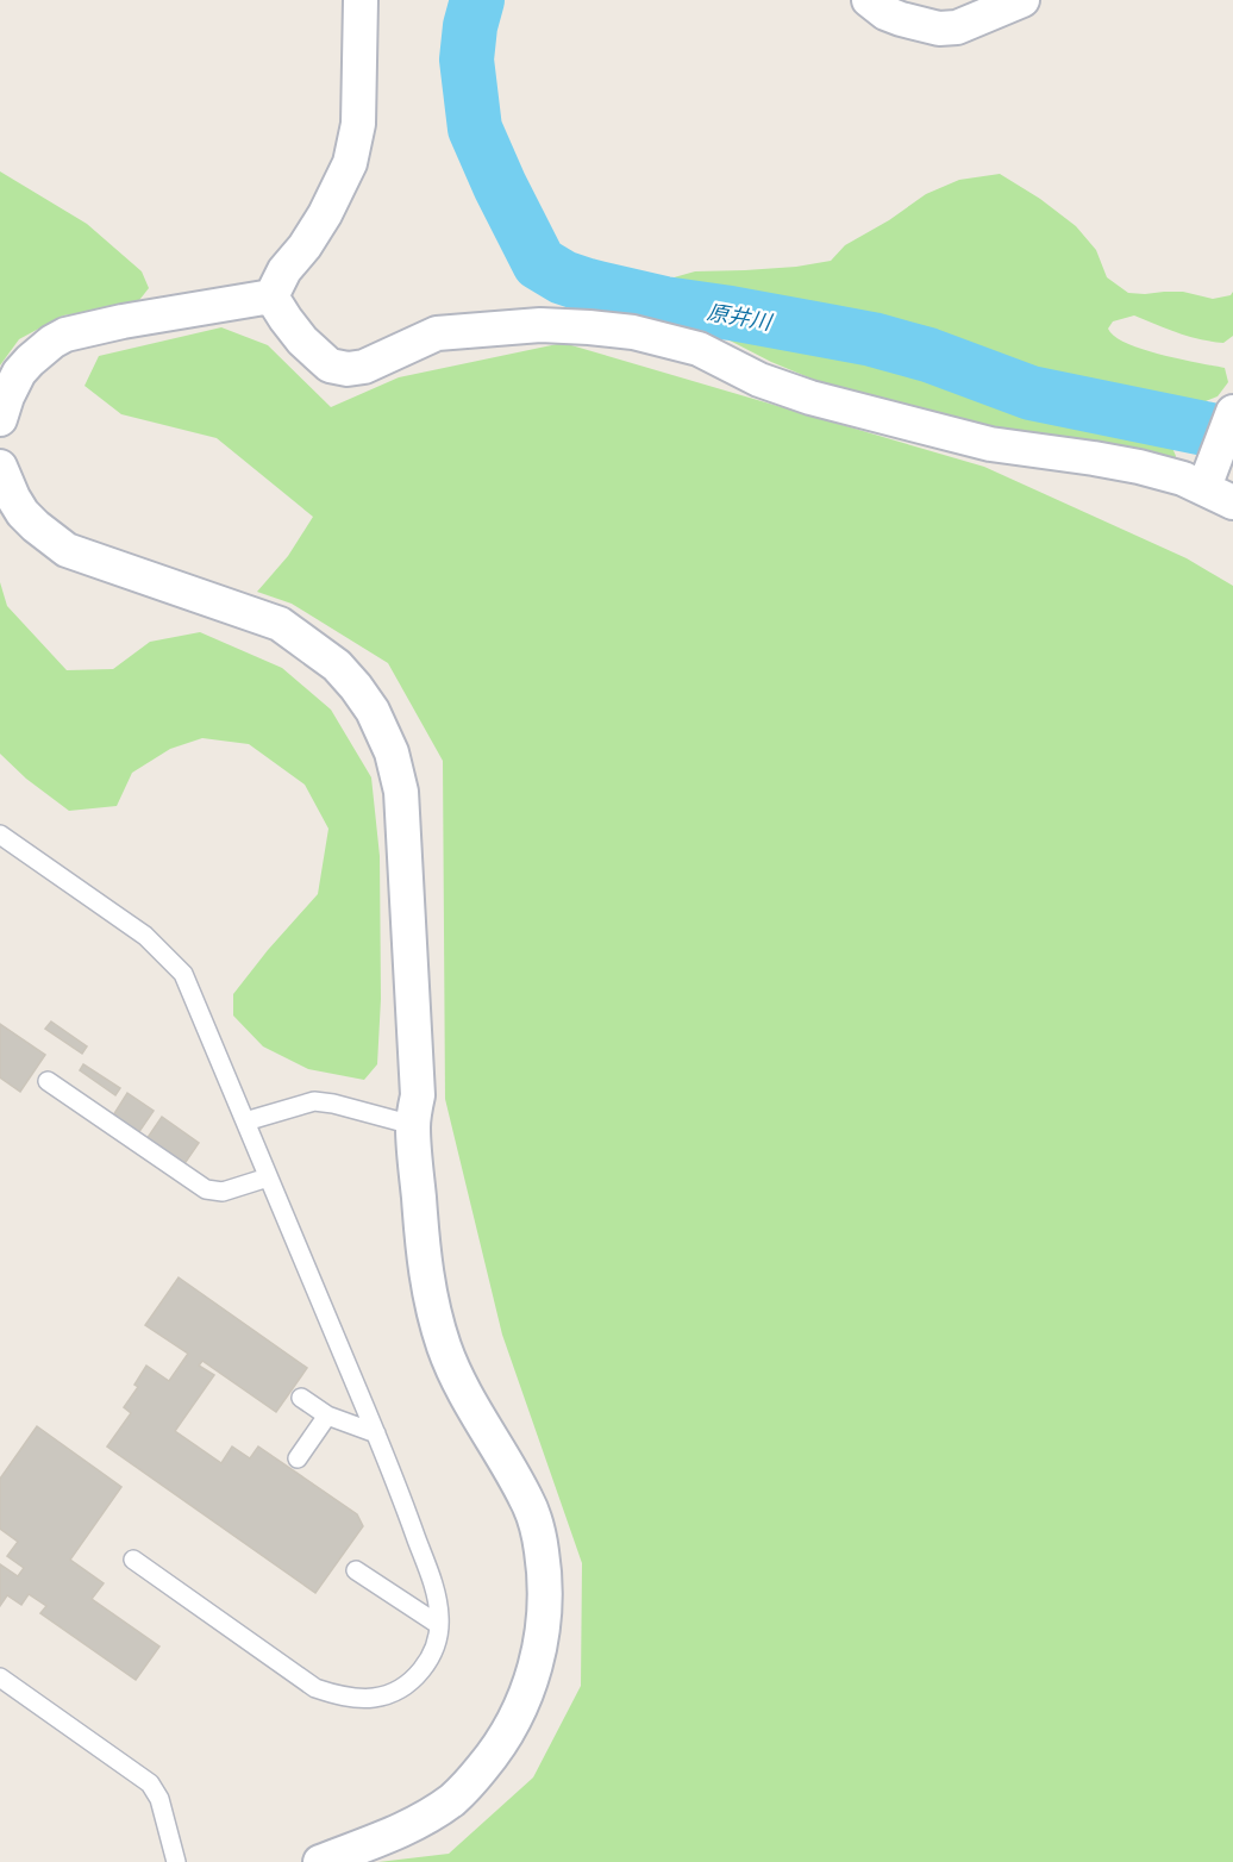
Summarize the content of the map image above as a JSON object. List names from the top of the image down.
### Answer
{
  "water": ["原井川"]
}
